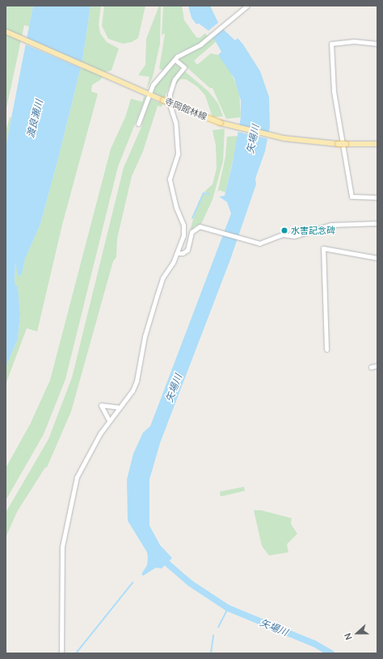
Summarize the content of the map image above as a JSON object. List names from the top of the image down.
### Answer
{
  "streets": {
    "main road": ["寺岡館林線"]
  },
  "water": ["渡良瀬川", "矢場川"],
  "places": ["水害記念碑"],
  "north": "left"
}
